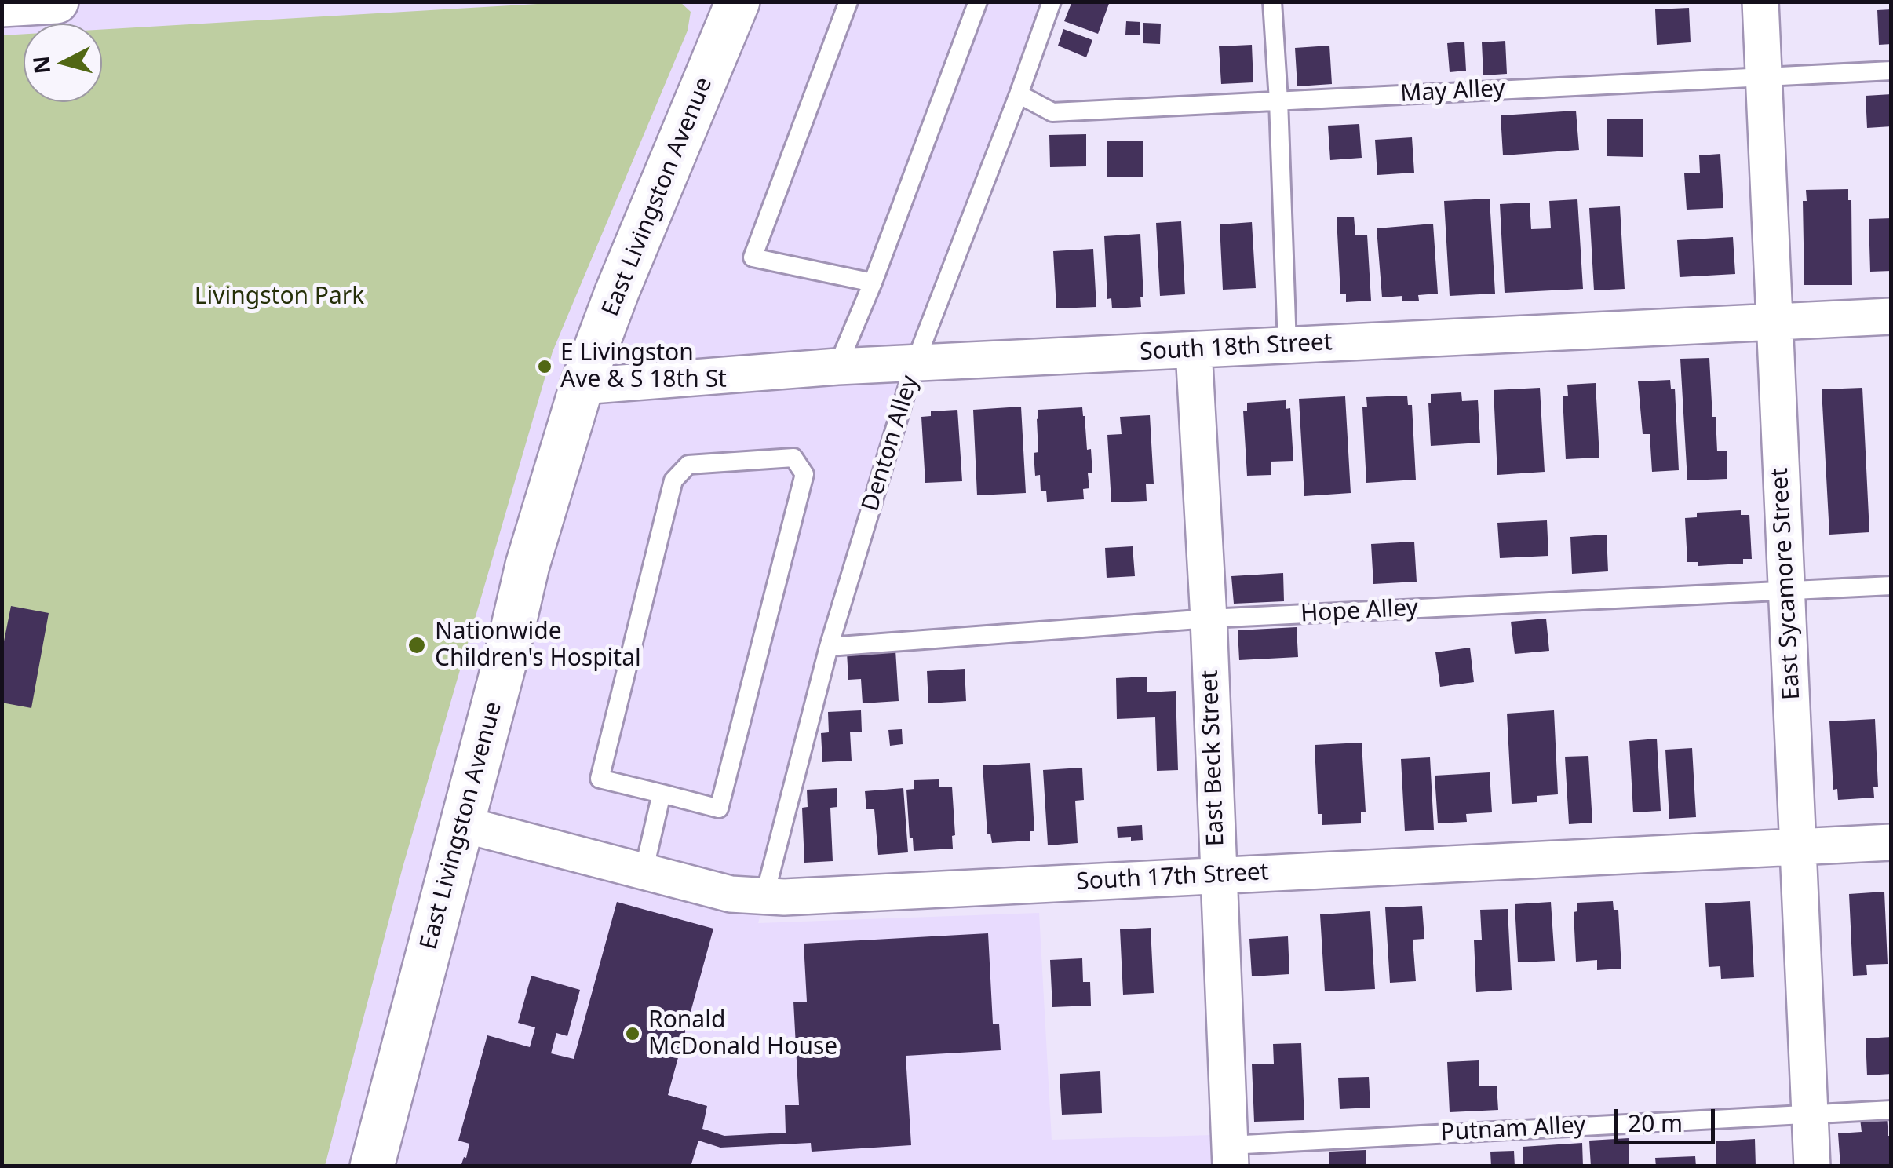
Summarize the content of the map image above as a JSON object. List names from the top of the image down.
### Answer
{
  "streets": {
    "main road": ["East Livingston Avenue"],
    "street": [
      "South 18th Street",
      "East Sycamore Street",
      "East Beck Street",
      "South 17th Street"
    ],
    "lane": [
      "May Alley",
      "Denton Alley",
      "Hope Alley",
      "Putnam Alley"
    ]
  },
  "crossings": [
    ["May Alley", "Denton Alley"],
    ["May Alley", "East Sycamore Street"],
    ["East Livingston Avenue", "South 18th Street"],
    ["East Livingston Avenue", "South 17th Street"],
    ["South 18th Street", "Denton Alley"],
    ["South 18th Street", "East Sycamore Street"],
    ["South 18th Street", "East Beck Street"],
    ["Denton Alley", "Hope Alley"],
    ["Denton Alley", "South 17th Street"],
    ["East Sycamore Street", "Hope Alley"],
    ["East Sycamore Street", "South 17th Street"],
    ["East Sycamore Street", "Putnam Alley"],
    ["Hope Alley", "East Beck Street"],
    ["East Beck Street", "South 17th Street"],
    ["East Beck Street", "Putnam Alley"]
  ],
  "parks": ["Livingston Park"],
  "places": ["E Livingston Ave & S 18th St", "Nationwide Children's Hospital", "Ronald McDonald House"],
  "scale_bar": "20 m",
  "north": "left"
}
